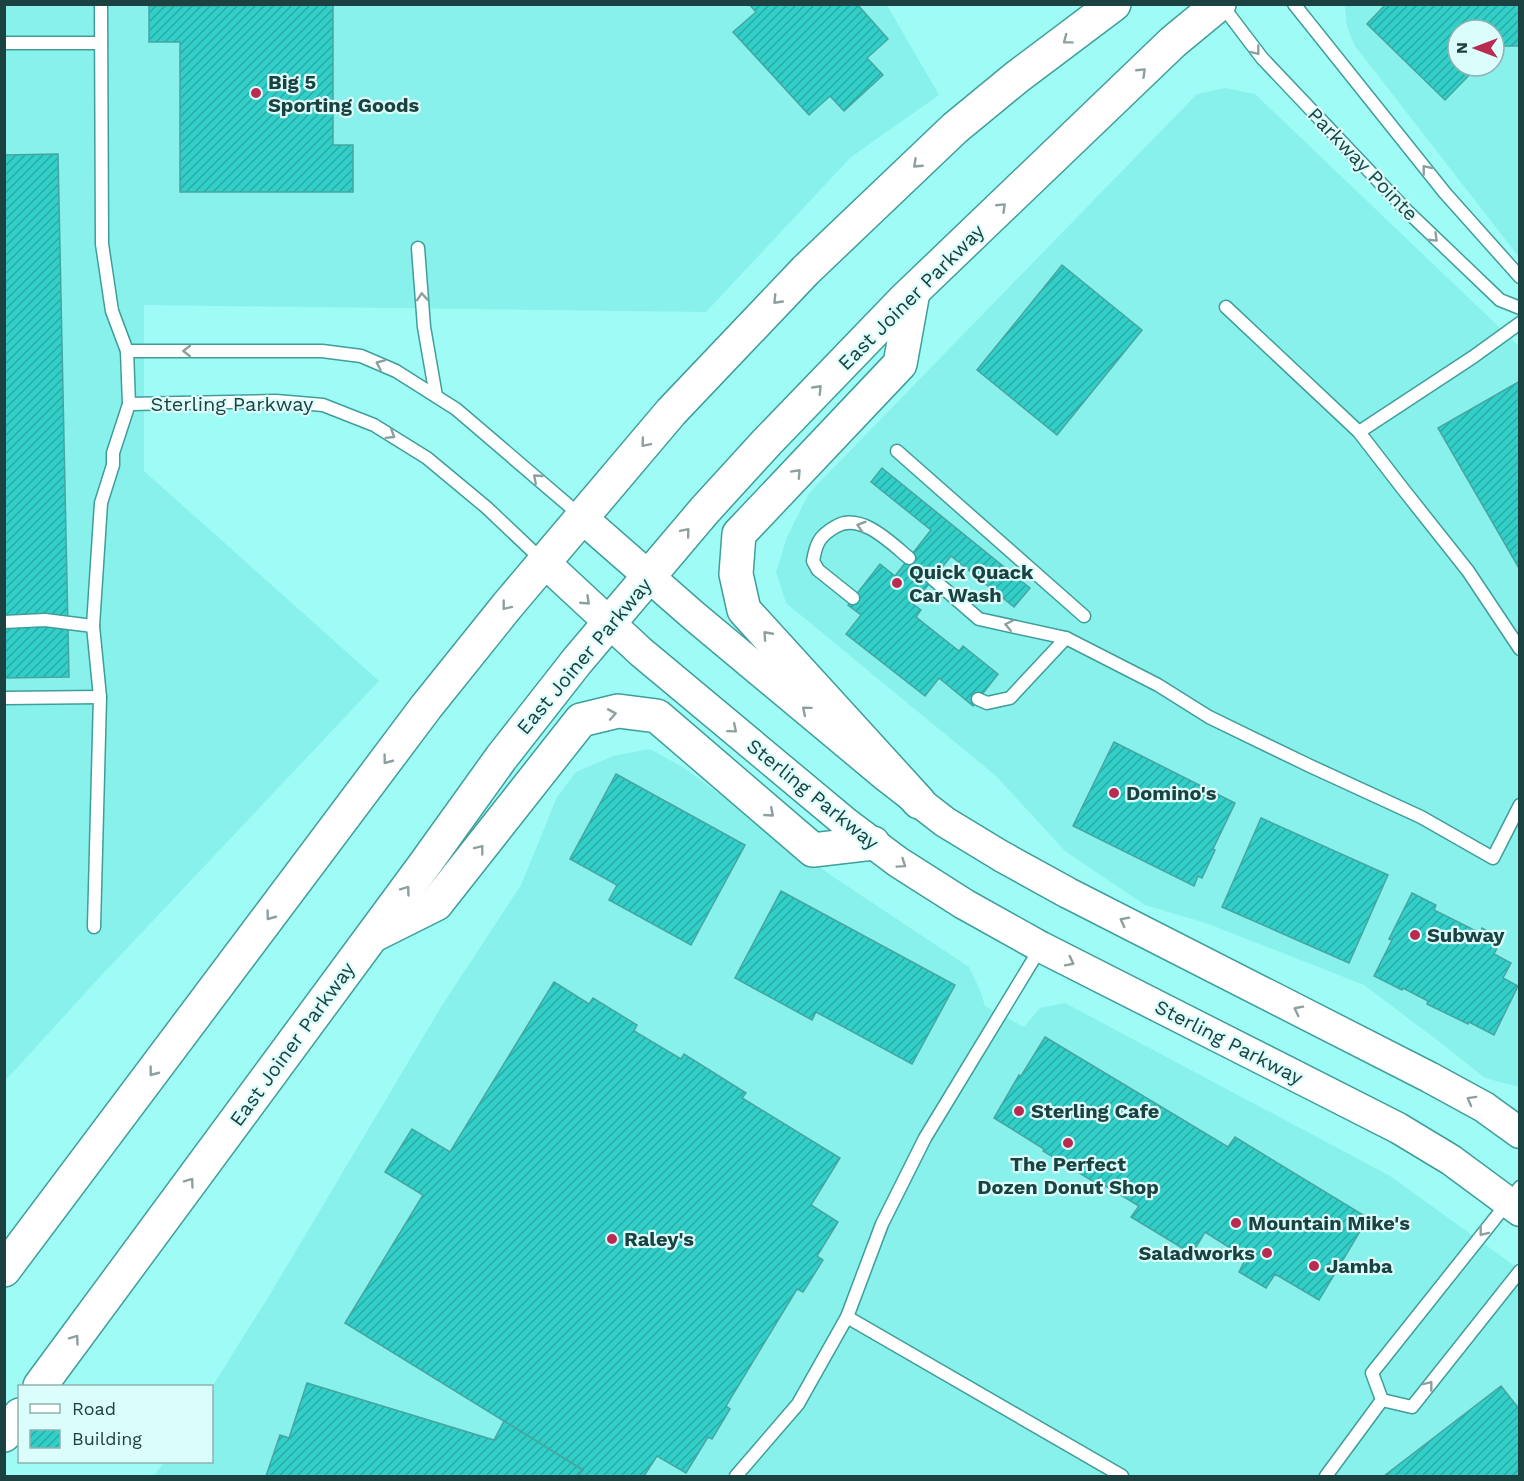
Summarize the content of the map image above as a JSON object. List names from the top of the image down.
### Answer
{
  "streets": {
    "main road": ["East Joiner Parkway"],
    "street": ["Sterling Parkway"],
    "lane": ["Parkway Pointe"]
  },
  "crossings": [
    ["Parkway Pointe", "East Joiner Parkway"],
    ["East Joiner Parkway", "Sterling Parkway"]
  ],
  "places": [
    "Big 5 Sporting Goods",
    "Quick Quack Car Wash",
    "Domino's",
    "Subway",
    "Sterling Cafe",
    "The Perfect Dozen Donut Shop",
    "Mountain Mike's",
    "Raley's",
    "Saladworks",
    "Jamba"
  ],
  "legend": ["Road", "Building"],
  "north": "left"
}
